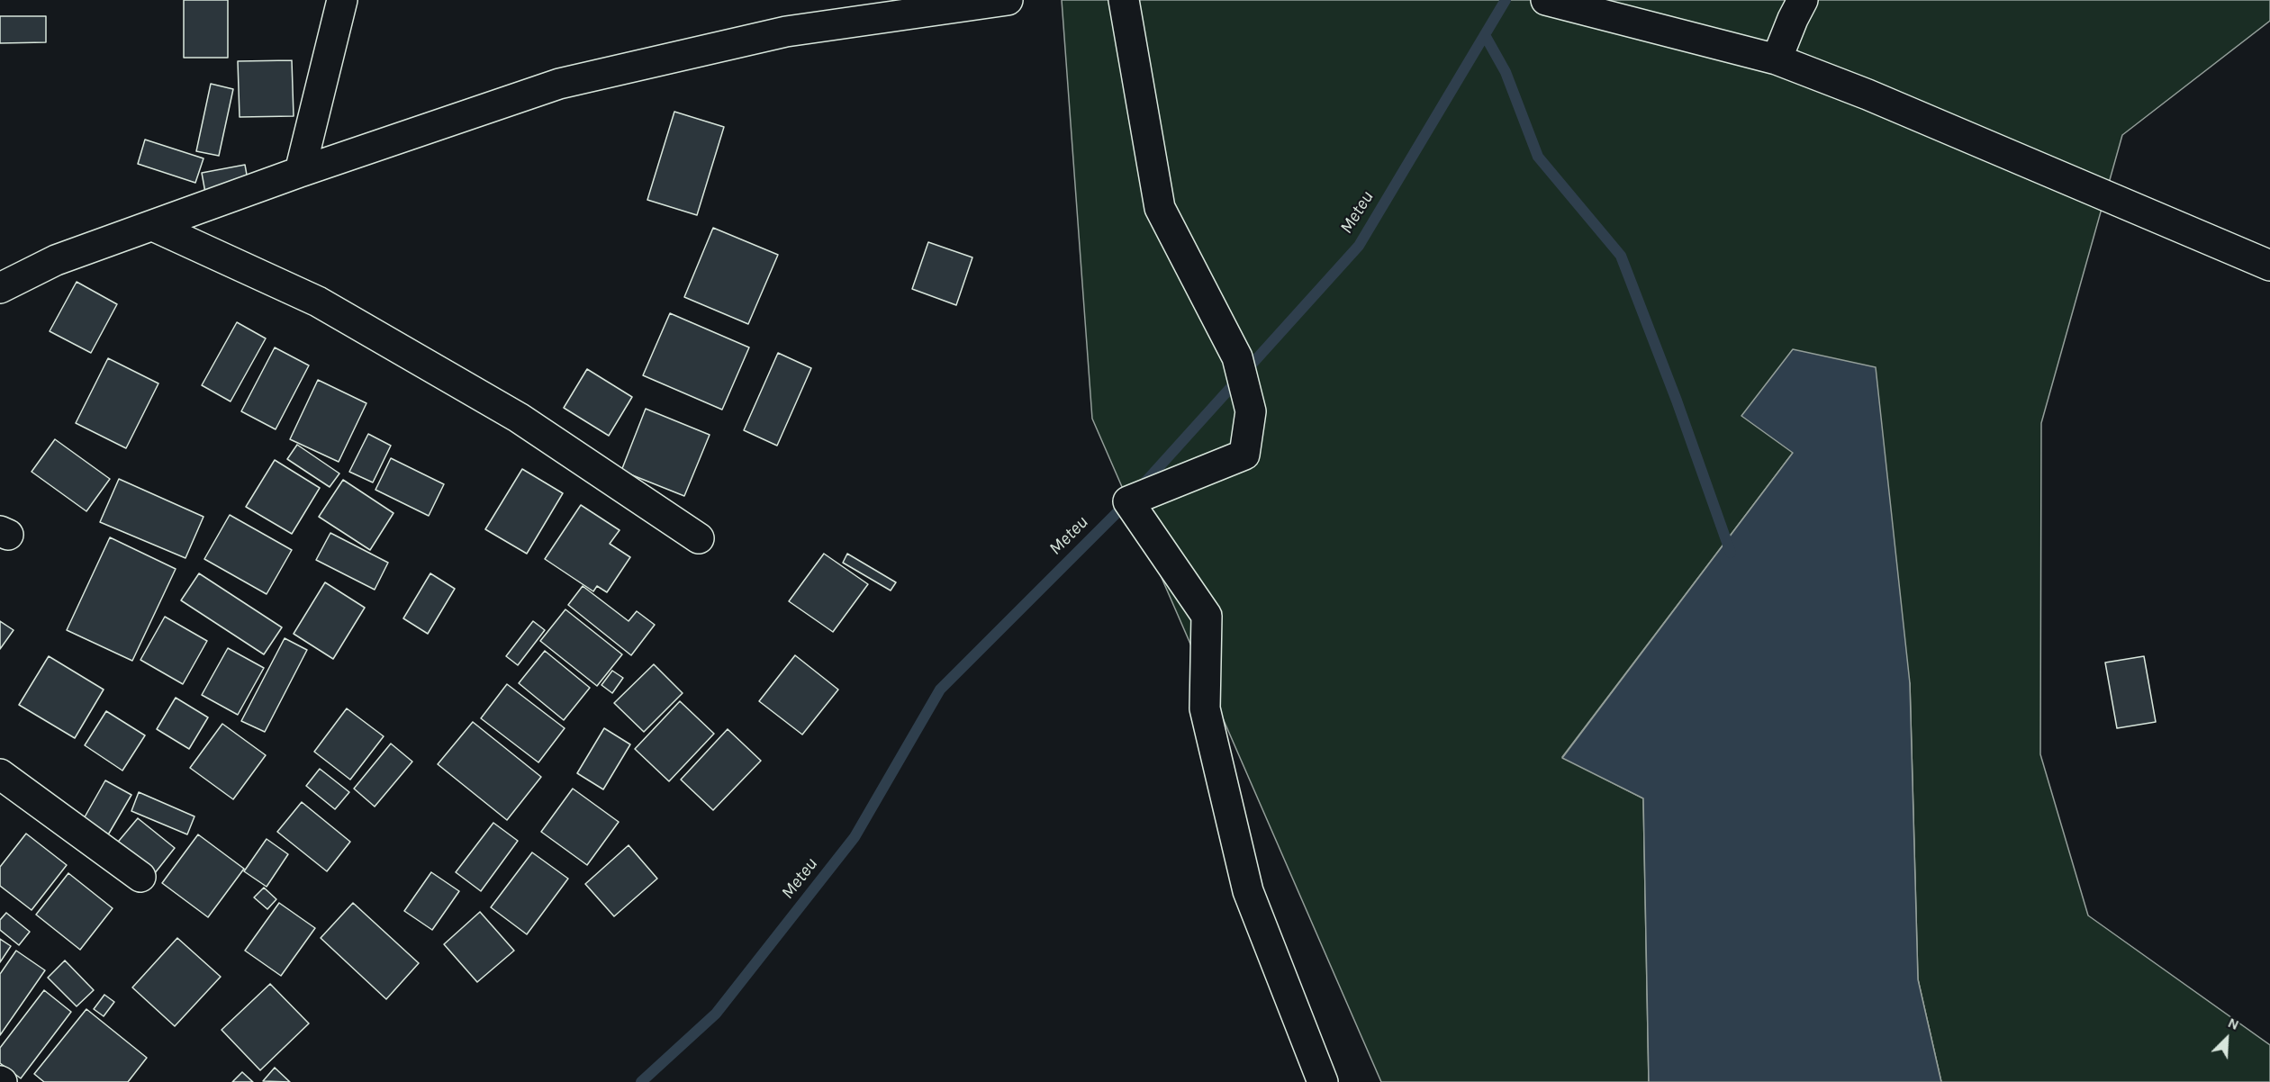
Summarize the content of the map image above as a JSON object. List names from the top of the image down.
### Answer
{
  "water": ["Meteu"],
  "north": "top right"
}
